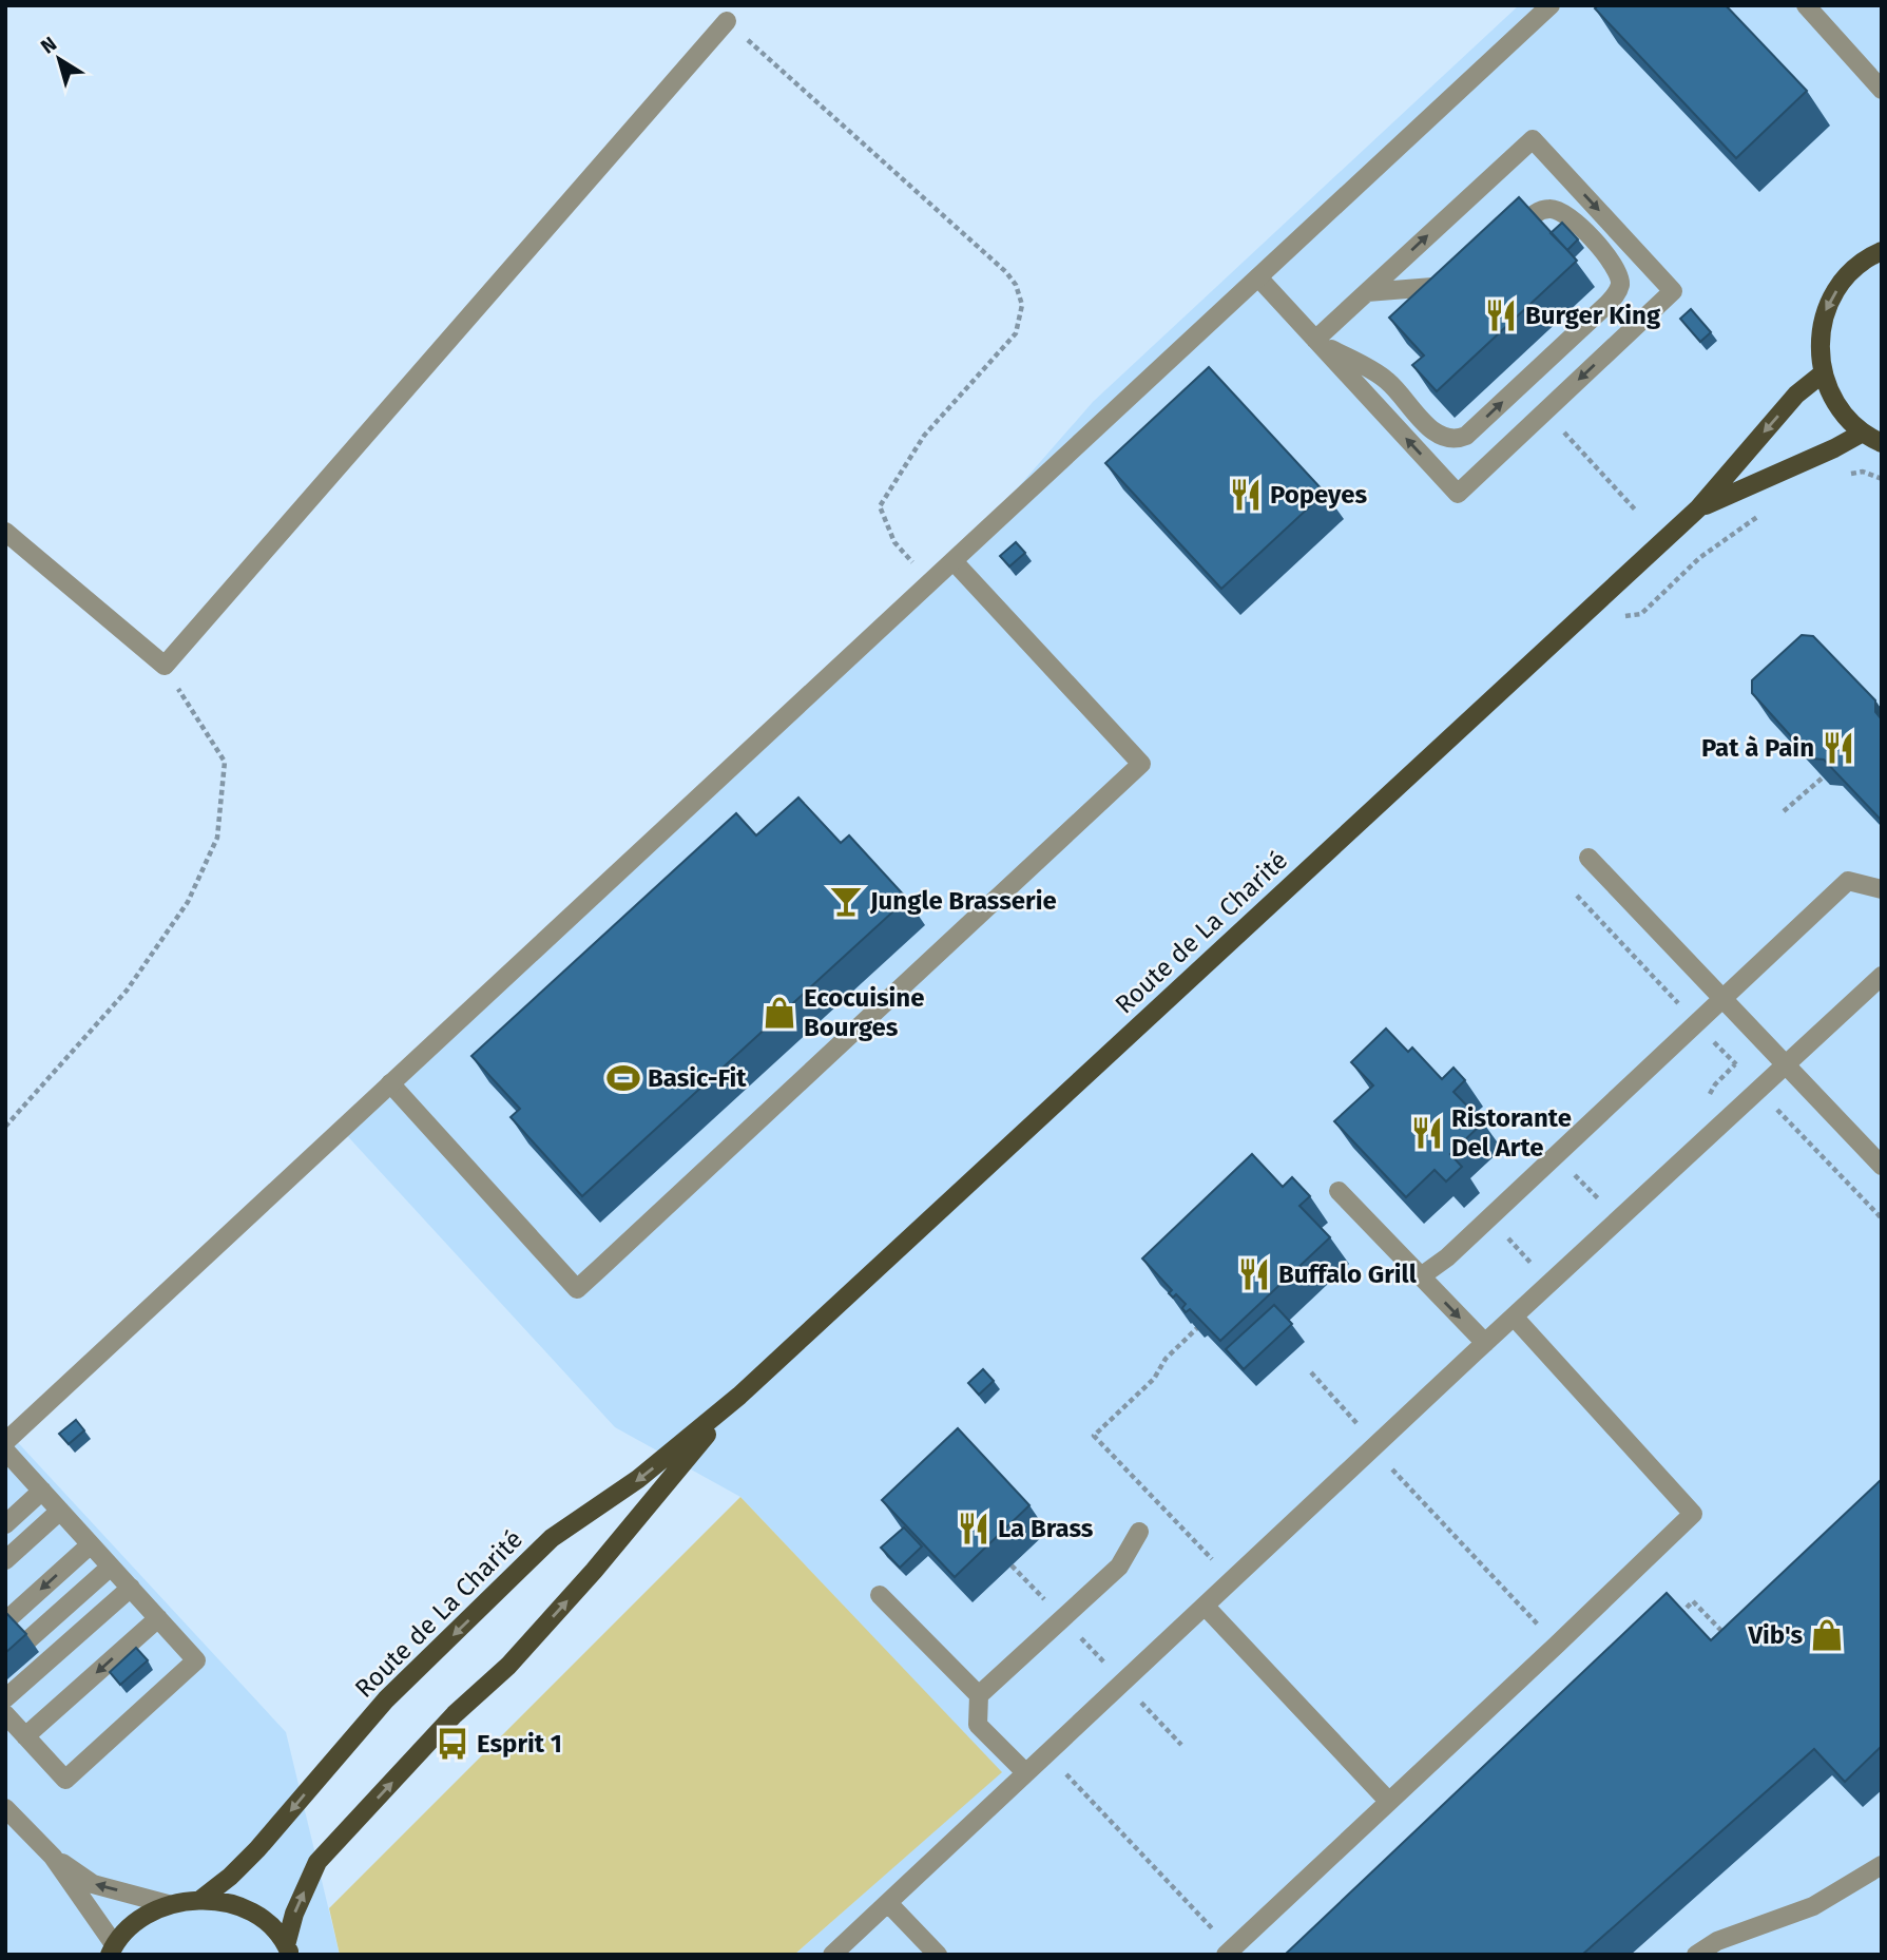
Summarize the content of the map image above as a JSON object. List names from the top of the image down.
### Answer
{
  "streets": {
    "main road": ["Route de La Charité"]
  },
  "places": {
    "restaurant": [
      "Burger King",
      "Popeyes",
      "Pat à Pain",
      "Ristorante Del Arte",
      "Buffalo Grill",
      "La Brass"
    ],
    "bar": ["Jungle Brasserie"],
    "shop": ["Ecocuisine Bourges", "Vib's"],
    "sports": ["Basic-Fit"],
    "bus stop": ["Esprit 1"]
  },
  "north": "top left"
}
